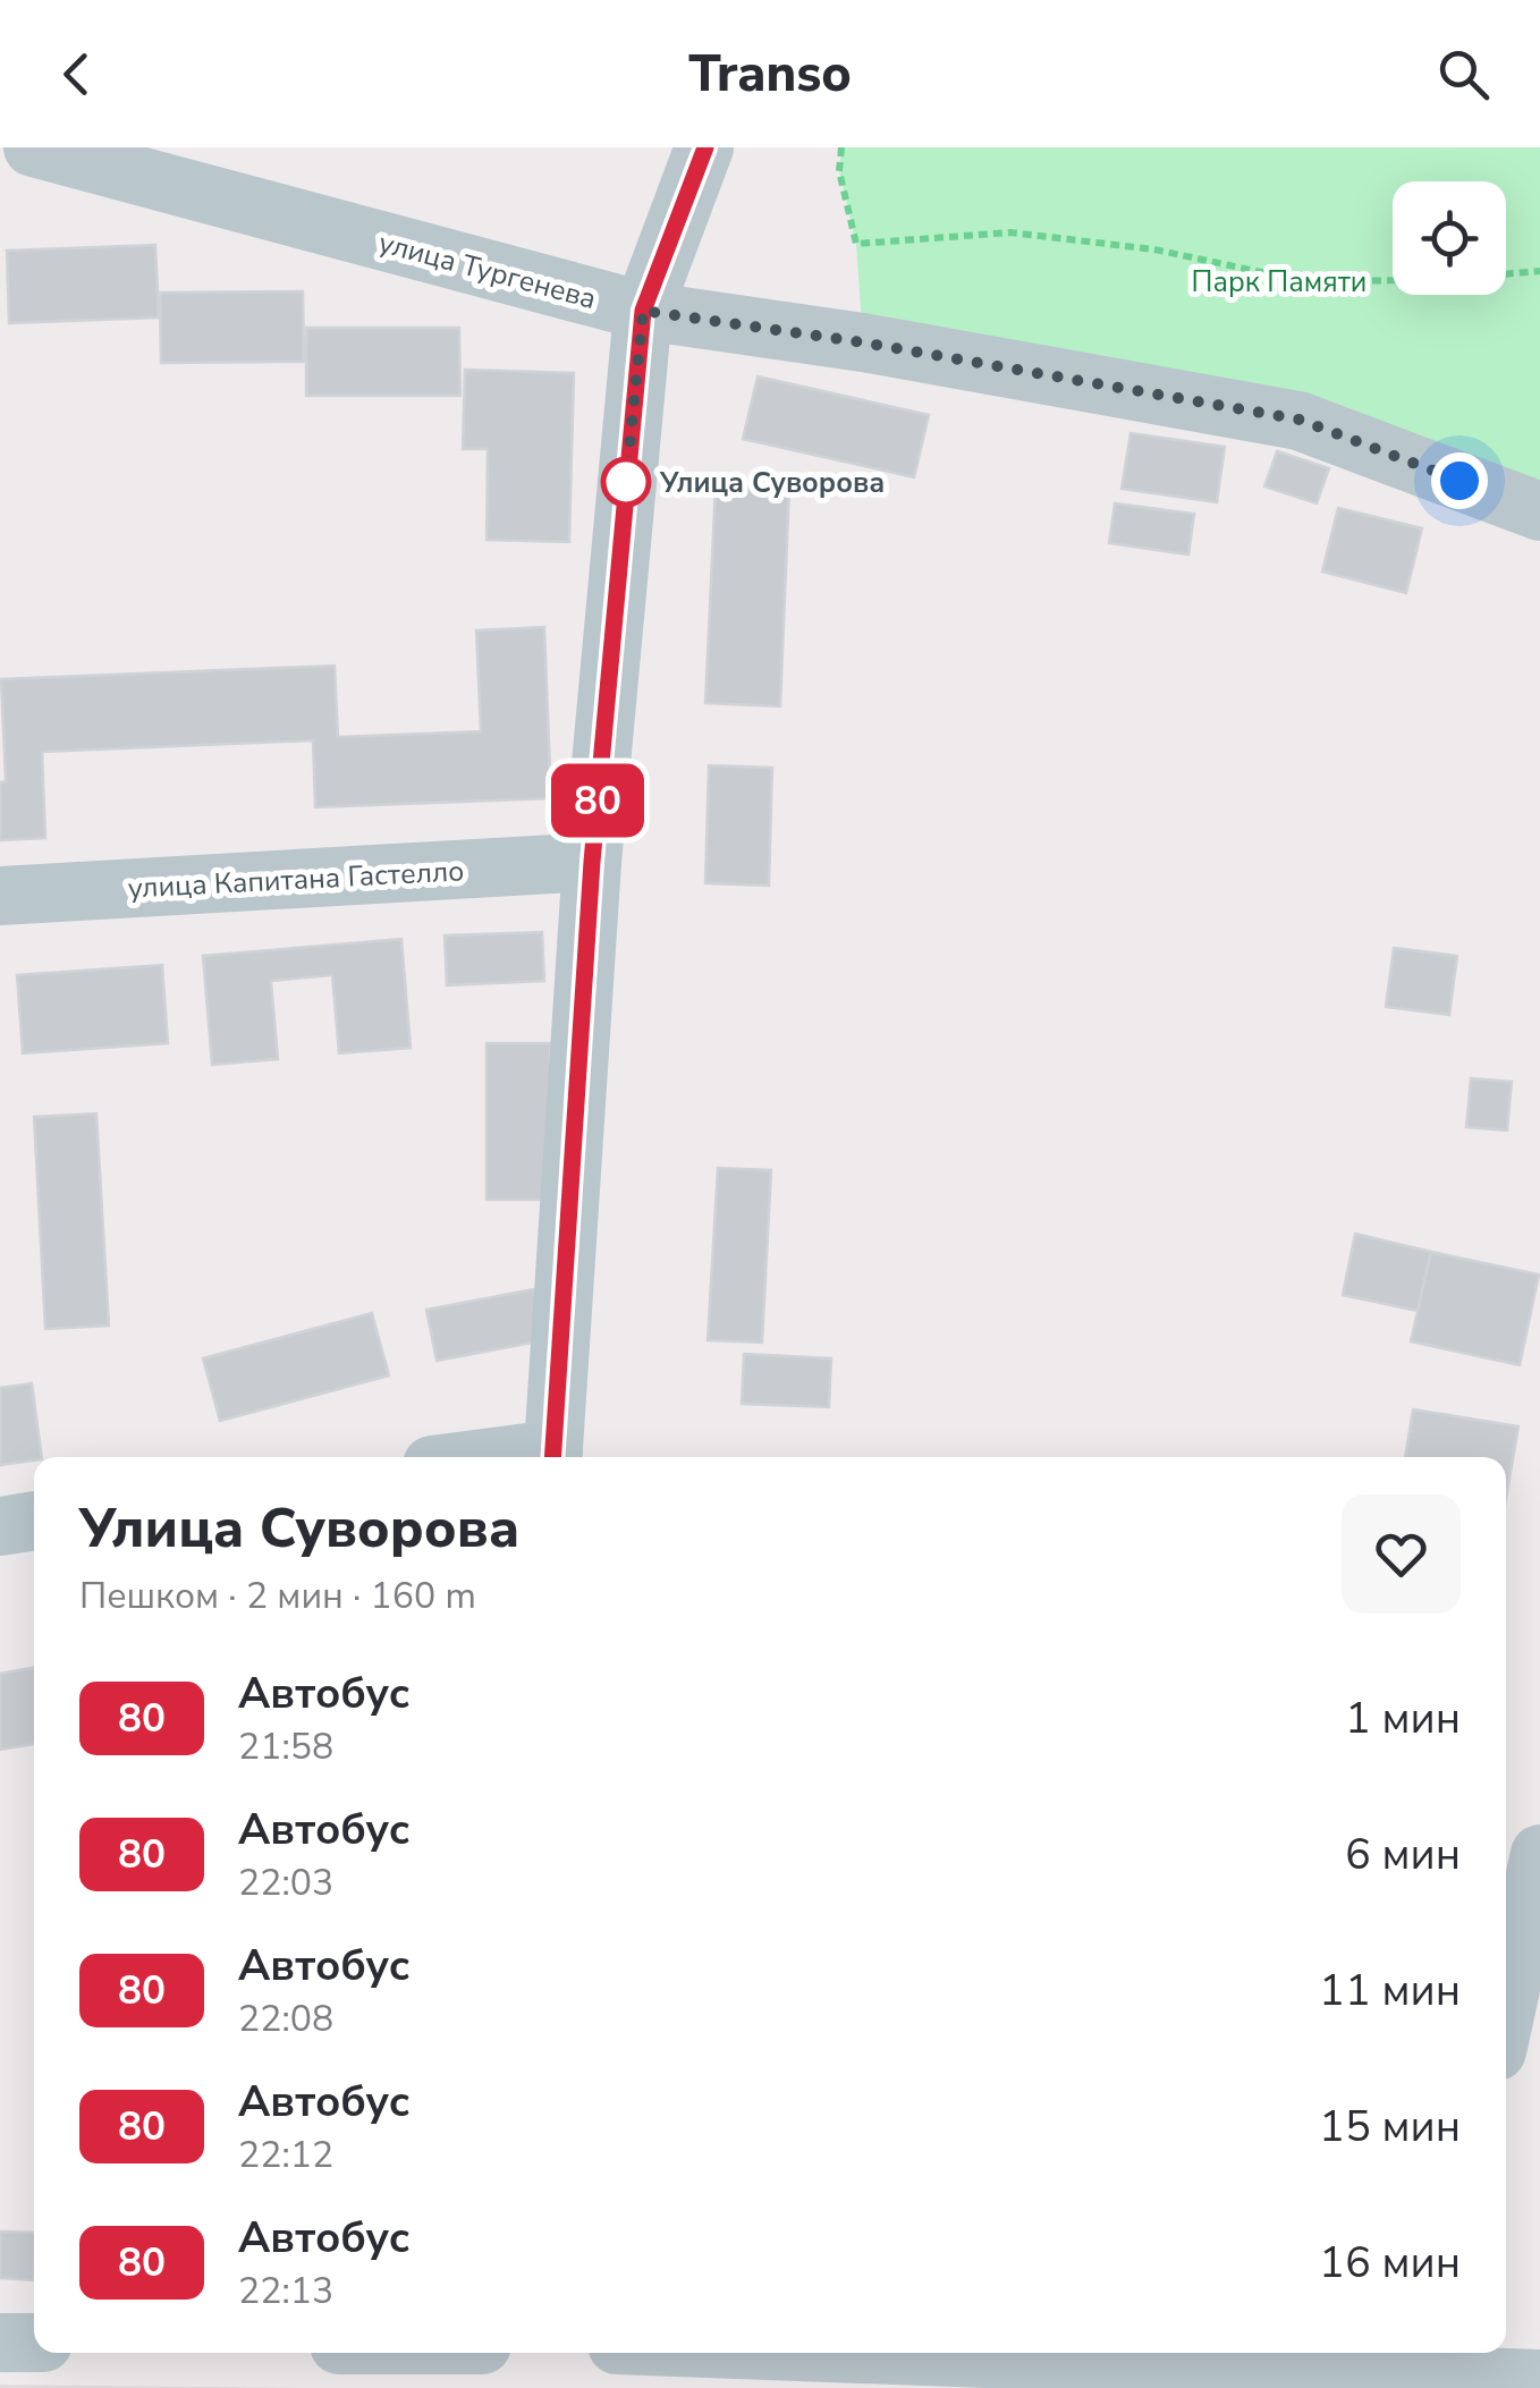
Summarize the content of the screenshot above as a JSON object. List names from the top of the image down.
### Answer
{
  "streets": {
    "street": ["улица Тургенева", "улица Капитана Гастелло"]
  },
  "parks": ["Парк Памяти"],
  "places": ["Улица Суворова"],
  "lines": ["bus line 80"],
  "page": {
    "header": "Transo",
    "on_map": "80",
    "heading": ["Улица Суворова", "Пешком · 2 мин · 160 m"],
    "list": [
      {
        "mark": "80",
        "name": "Автобус",
        "note": "21:58",
        "value": "1 мин"
      },
      {
        "mark": "80",
        "name": "Автобус",
        "note": "22:03",
        "value": "6 мин"
      },
      {
        "mark": "80",
        "name": "Автобус",
        "note": "22:08",
        "value": "11 мин"
      },
      {
        "mark": "80",
        "name": "Автобус",
        "note": "22:12",
        "value": "15 мин"
      },
      {
        "mark": "80",
        "name": "Автобус",
        "note": "22:13",
        "value": "16 мин"
      }
    ]
  }
}
